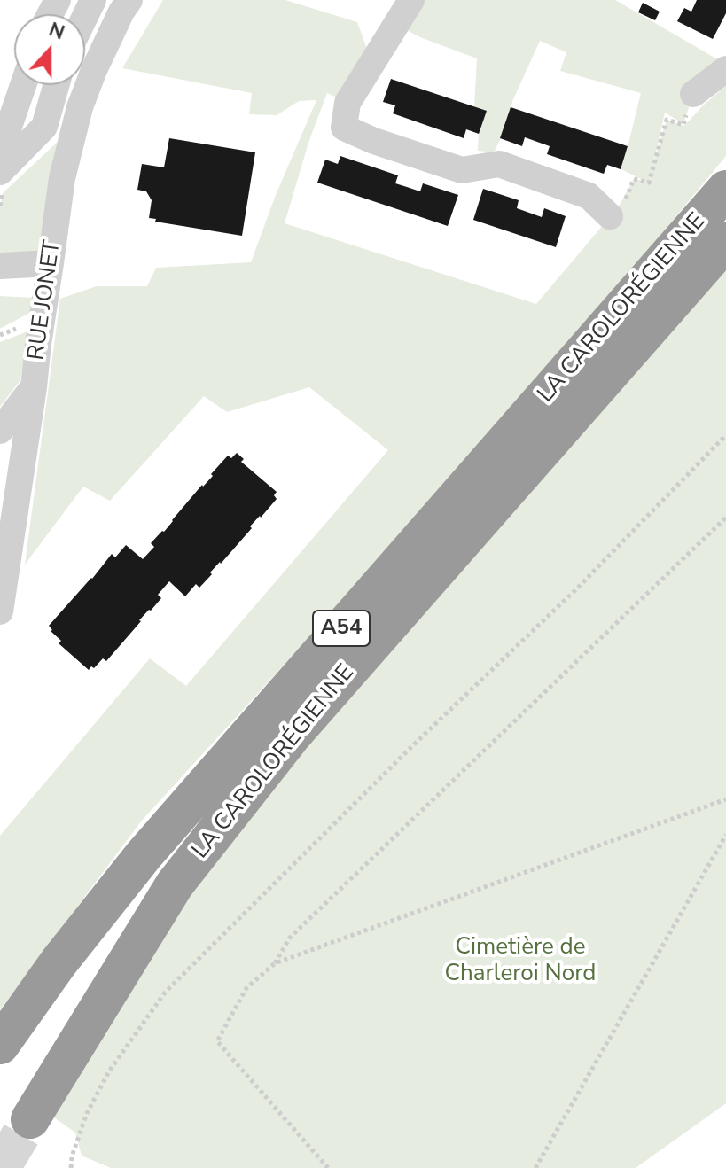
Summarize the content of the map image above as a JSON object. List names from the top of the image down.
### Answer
{
  "streets": {
    "highway": ["LA CAROLORÉGIENNE", "A54"],
    "street": ["RUE JONET"]
  },
  "parks": ["Cimetière de Charleroi Nord"],
  "north": "top"
}
